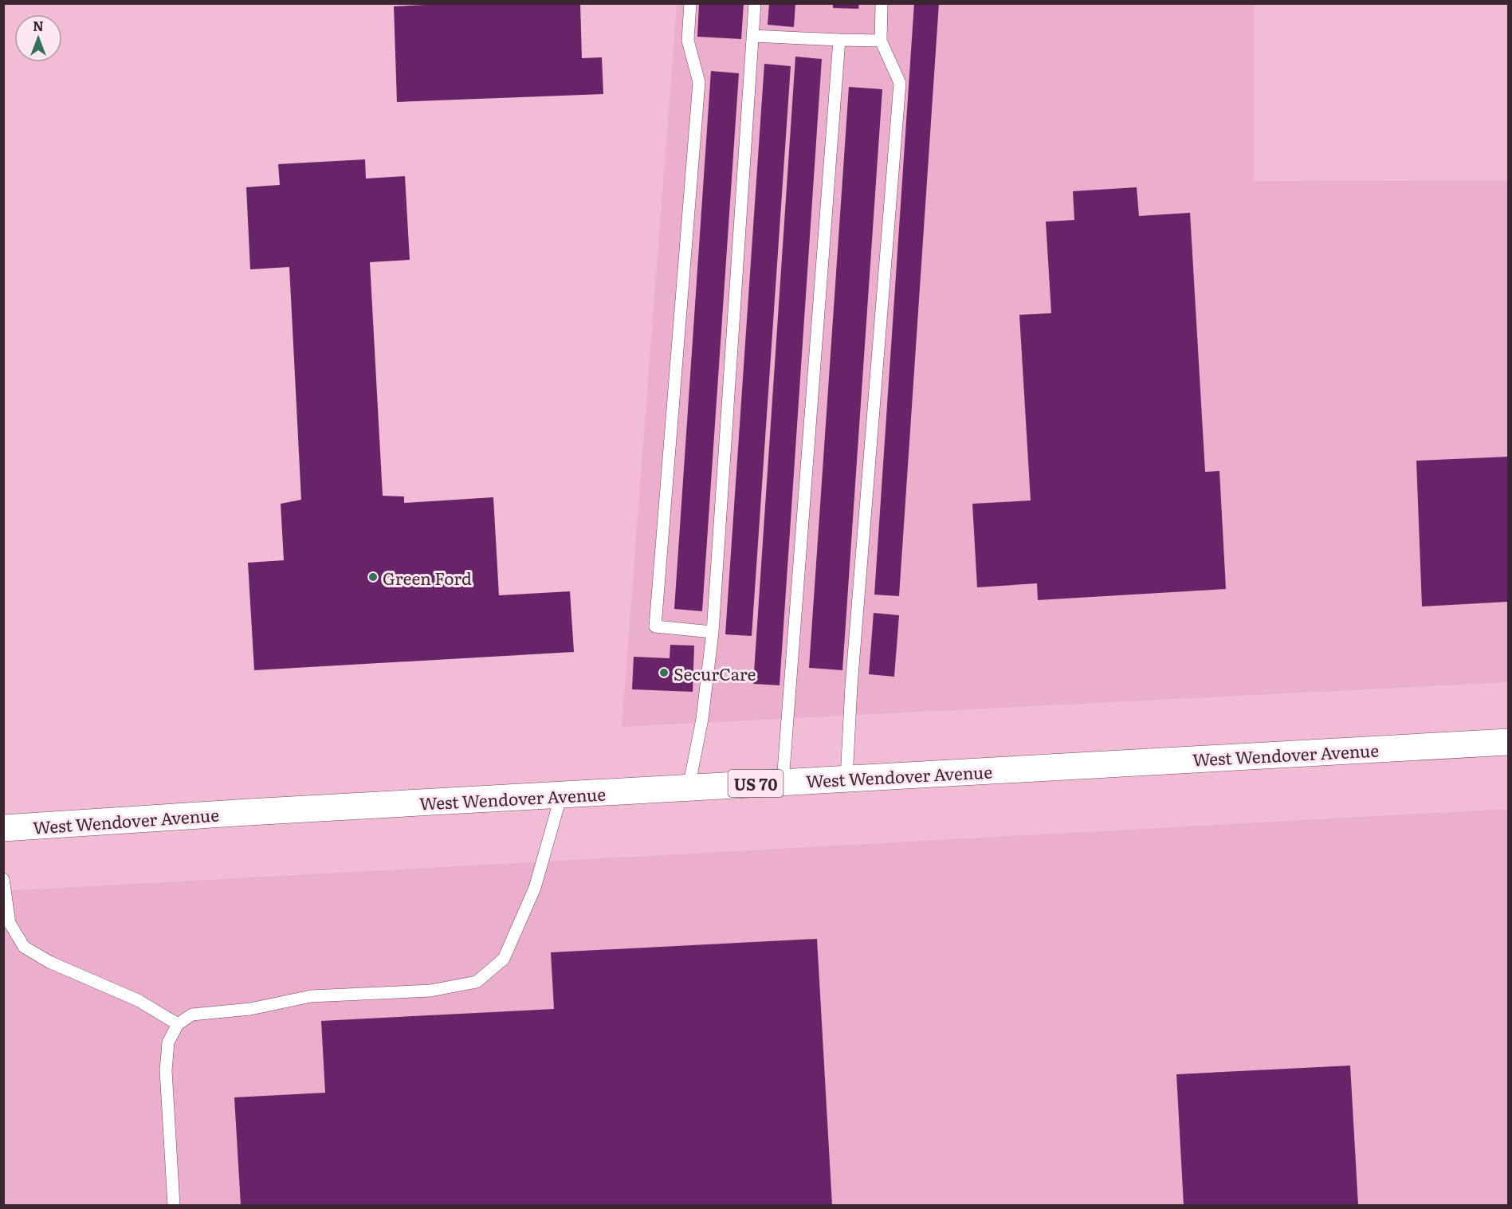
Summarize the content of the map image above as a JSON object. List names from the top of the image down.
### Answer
{
  "streets": {
    "highway": ["West Wendover Avenue", "US 70"]
  },
  "places": ["Green Ford", "SecurCare"],
  "north": "top"
}
